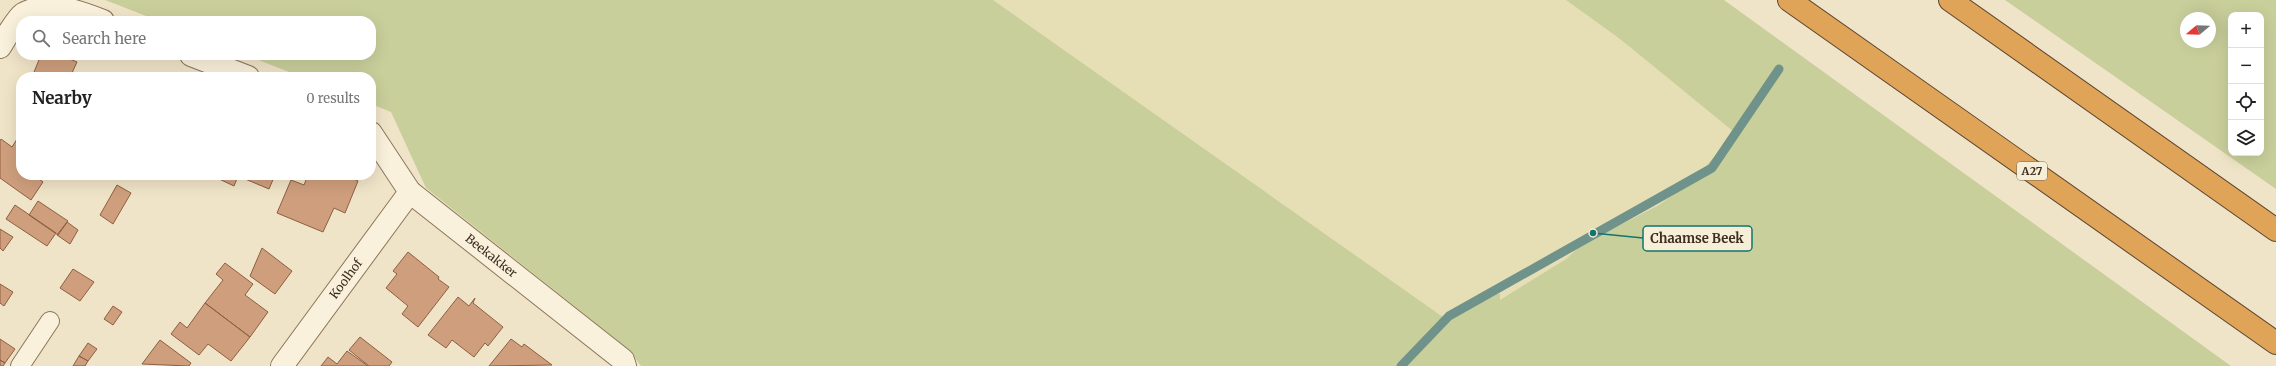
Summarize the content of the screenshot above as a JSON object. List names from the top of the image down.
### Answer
{
  "streets": {
    "highway": ["A27"],
    "street": ["Beekakker", "Koolhof"]
  },
  "crossings": [
    ["Beekakker", "Koolhof"]
  ],
  "places": ["Chaamse Beek"],
  "north": "left",
  "page": {
    "map_buttons": ["+", "−"],
    "search": "Search here",
    "heading": ["Nearby", "0 results"]
  }
}
